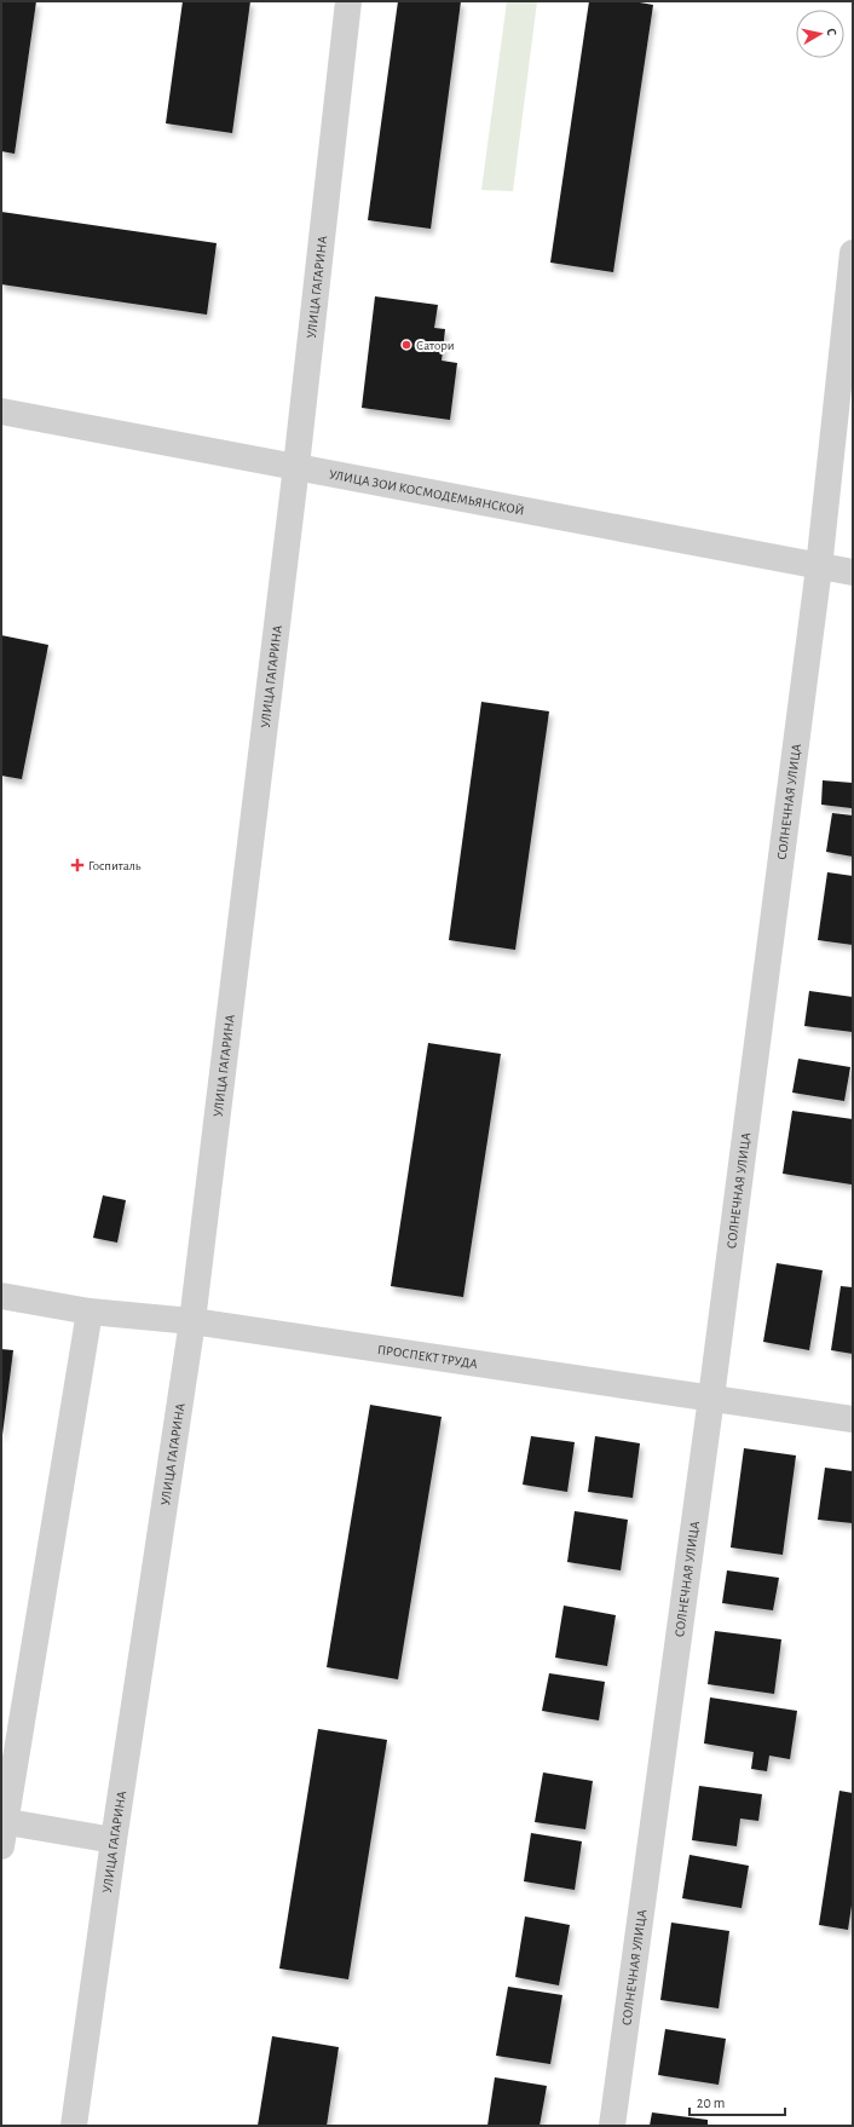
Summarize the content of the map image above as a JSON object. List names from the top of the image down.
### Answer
{
  "streets": {
    "street": [
      "УЛИЦА ГАГАРИНА",
      "УЛИЦА ЗОИ КОСМОДЕМЬЯНСКОЙ",
      "СОЛНЕЧНАЯ УЛИЦА",
      "ПРОСПЕКТ ТРУДА"
    ]
  },
  "crossings": [
    ["УЛИЦА ГАГАРИНА", "УЛИЦА ЗОИ КОСМОДЕМЬЯНСКОЙ"],
    ["УЛИЦА ГАГАРИНА", "ПРОСПЕКТ ТРУДА"],
    ["УЛИЦА ЗОИ КОСМОДЕМЬЯНСКОЙ", "СОЛНЕЧНАЯ УЛИЦА"],
    ["СОЛНЕЧНАЯ УЛИЦА", "ПРОСПЕКТ ТРУДА"]
  ],
  "places": {
    "other": ["Сатори"],
    "health": ["Госпиталь"]
  },
  "scale_bar": "20 m",
  "north": "right"
}
